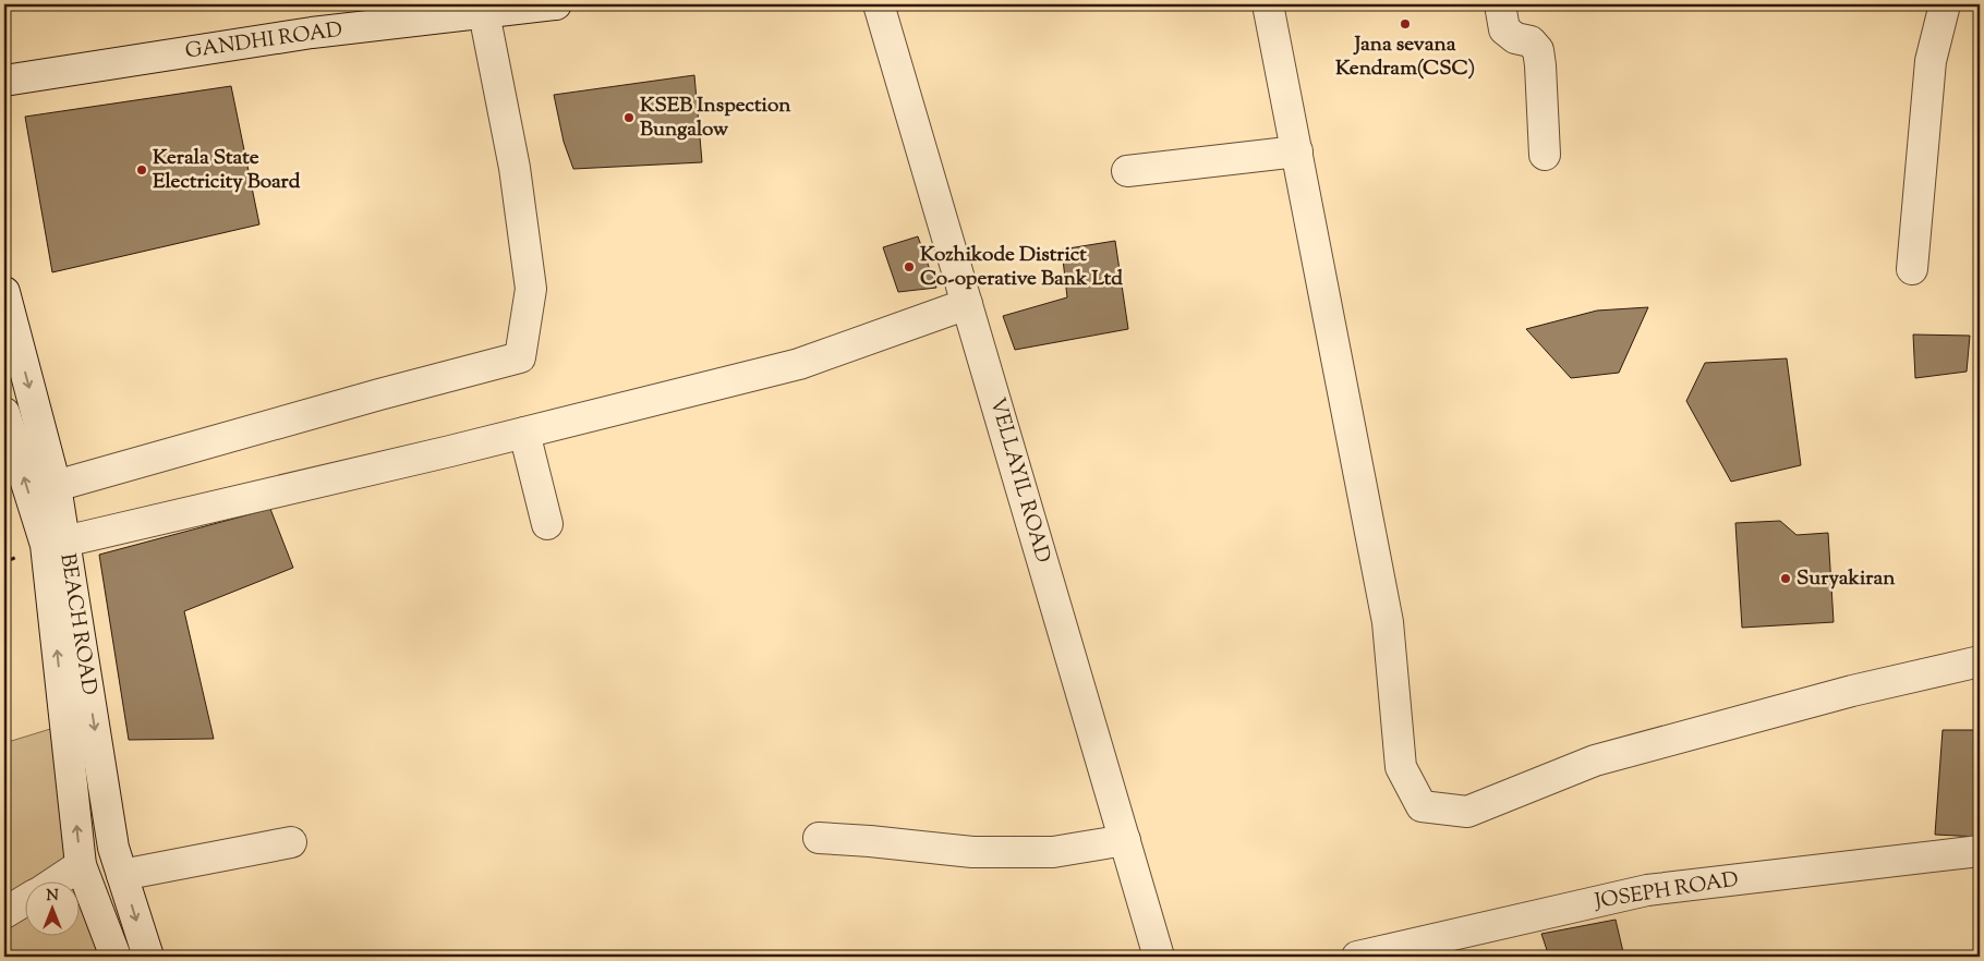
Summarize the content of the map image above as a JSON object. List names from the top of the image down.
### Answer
{
  "streets": {
    "street": [
      "GANDHI ROAD",
      "VELLAYIL ROAD",
      "BEACH ROAD",
      "JOSEPH ROAD"
    ]
  },
  "places": [
    "Jana sevana Kendram(CSC)",
    "KSEB Inspection Bungalow",
    "Kerala State Electricity Board",
    "Kozhikode District Co-operative Bank Ltd",
    "Suryakiran"
  ],
  "north": "top"
}
